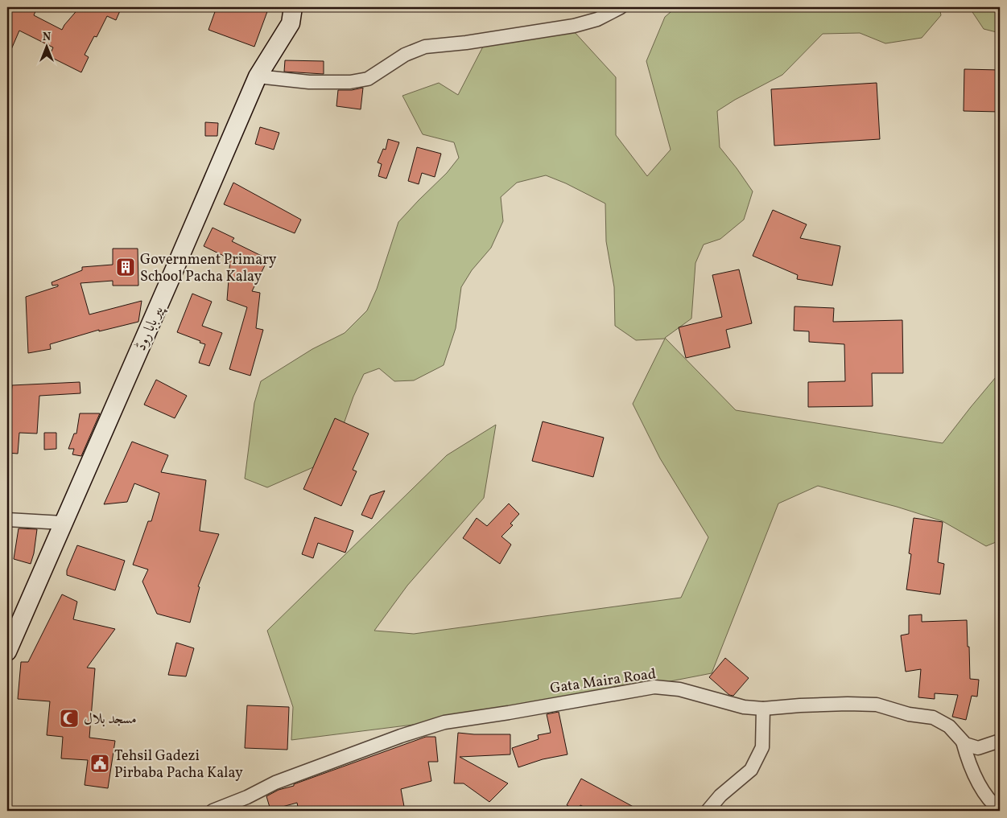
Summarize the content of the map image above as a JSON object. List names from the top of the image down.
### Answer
{
  "streets": {
    "main road": ["پیر بابا روڈ"],
    "street": ["Gata Maira Road"]
  },
  "places": {
    "building": ["Government Primary School Pacha Kalay"],
    "mosque": ["مسجد بلال"],
    "public building": ["Tehsil Gadezi Pirbaba Pacha Kalay"]
  },
  "north": "top"
}
